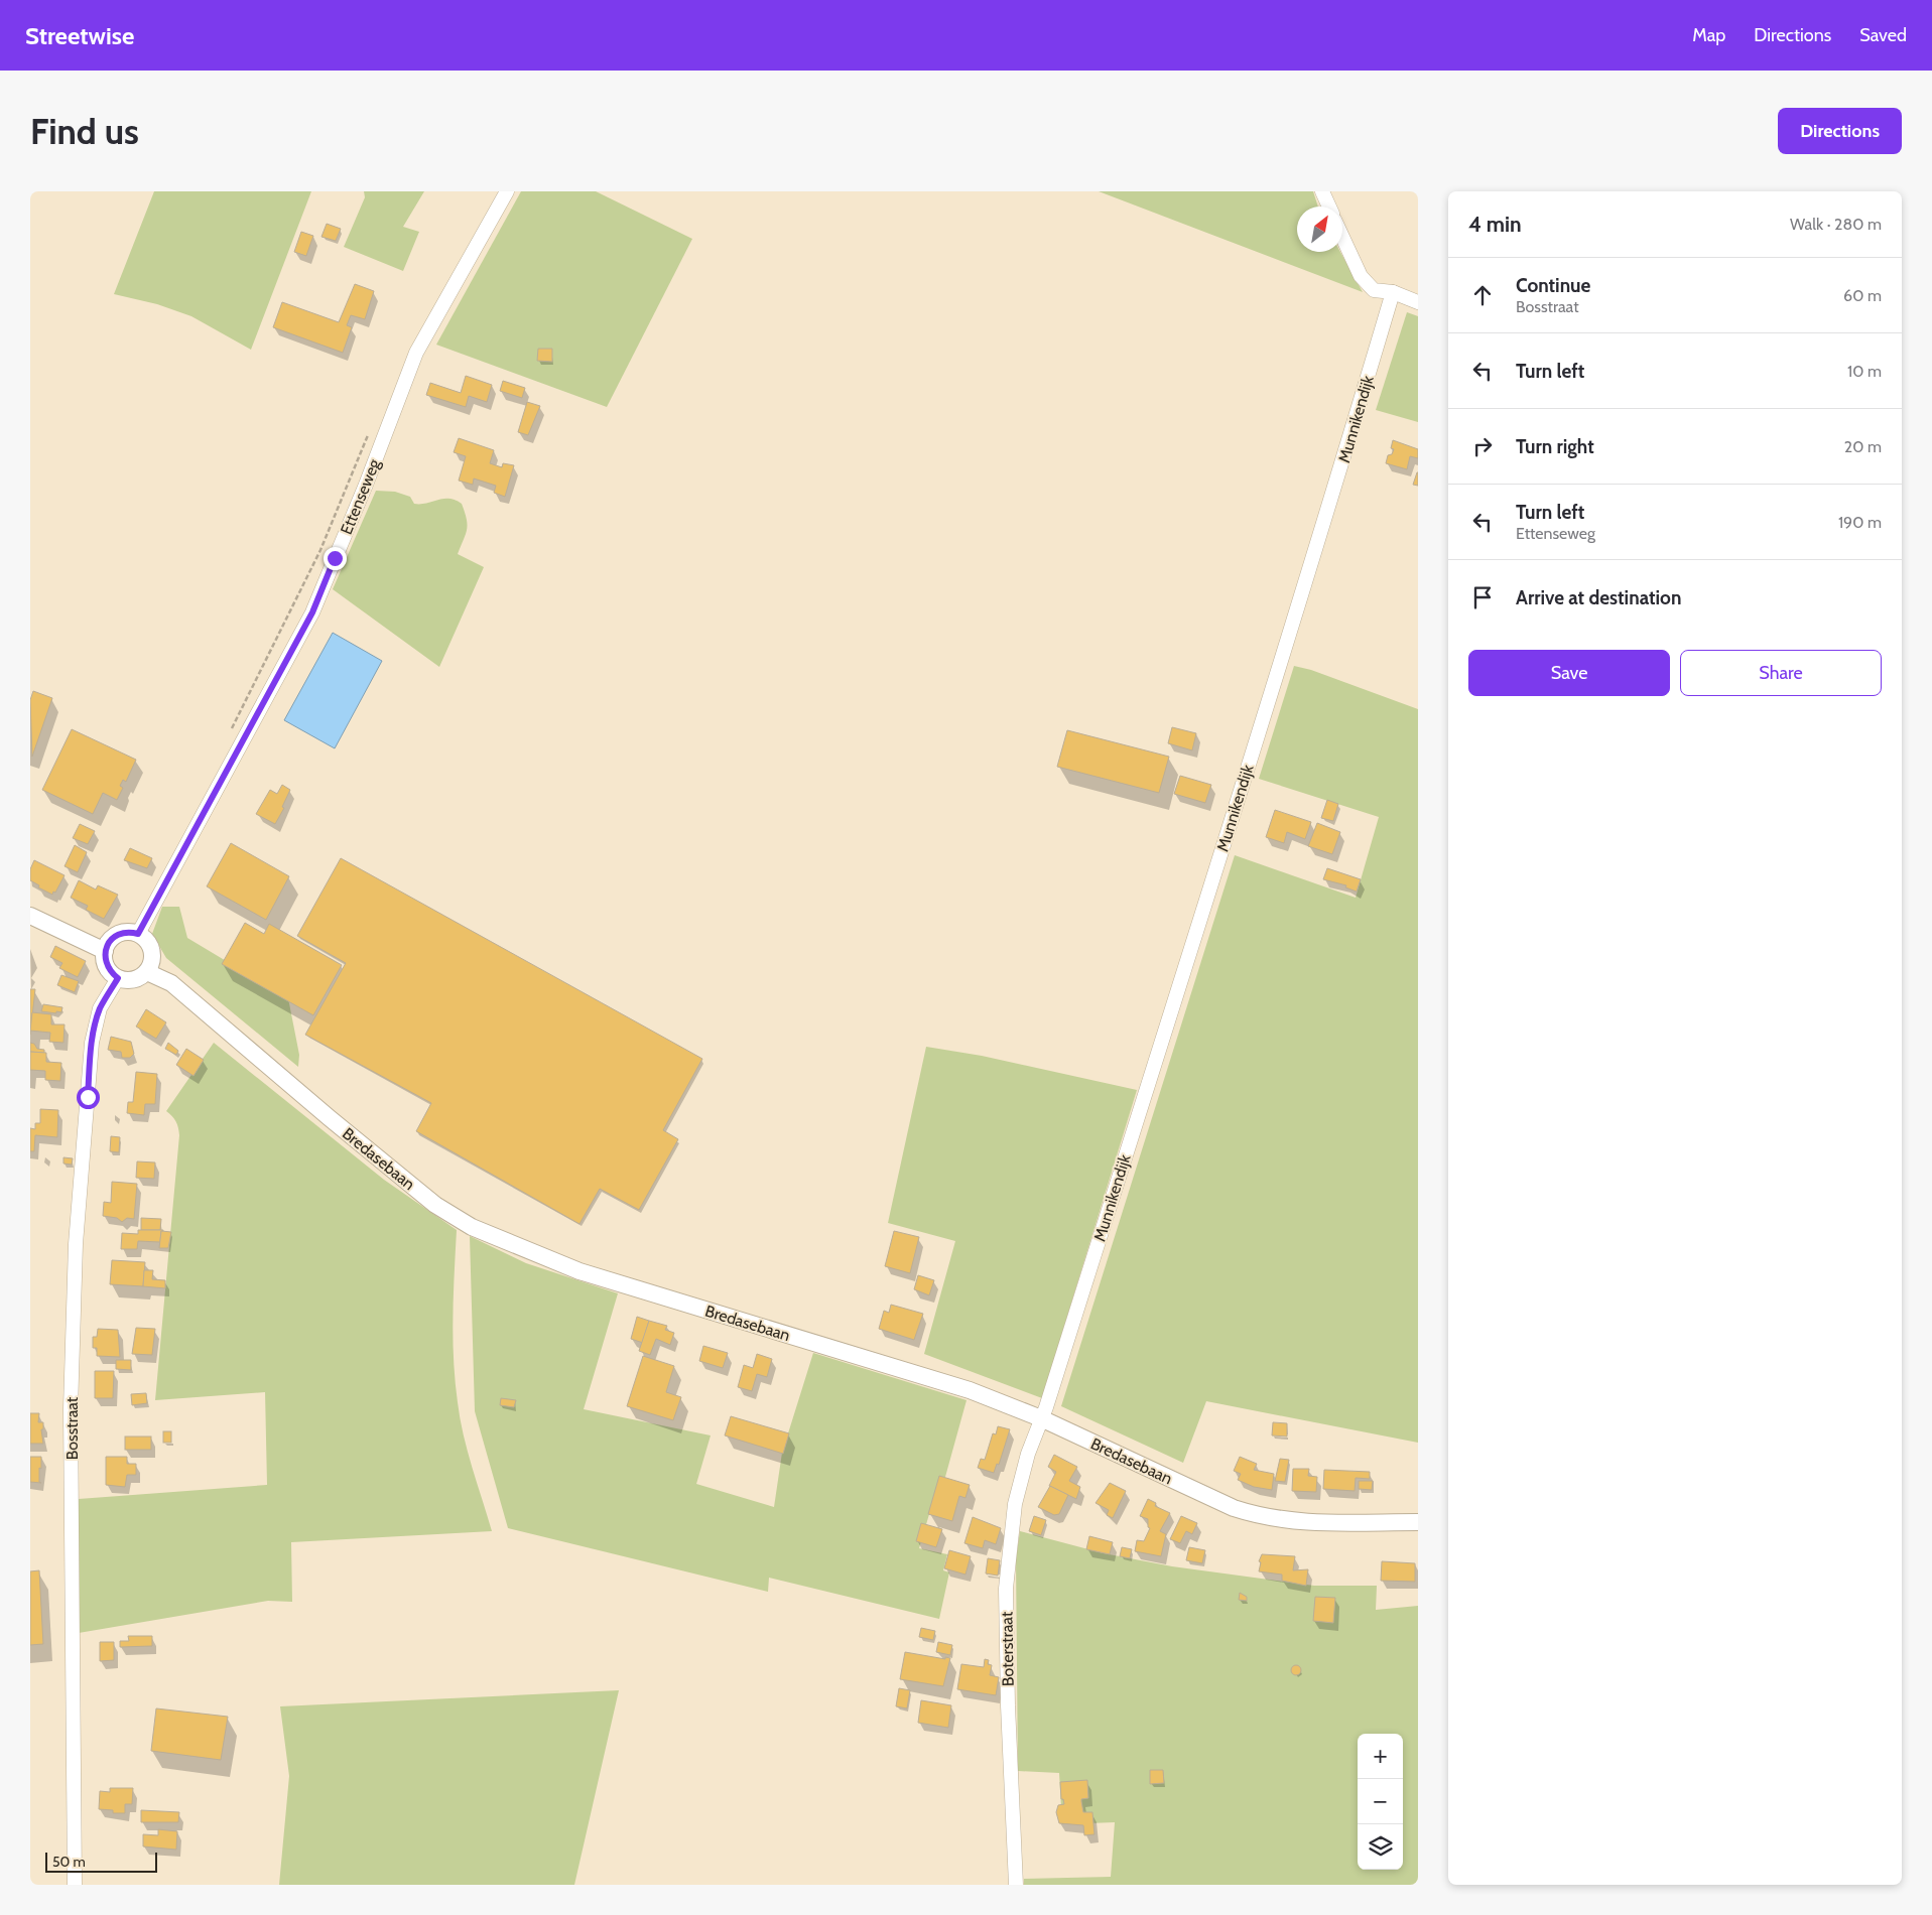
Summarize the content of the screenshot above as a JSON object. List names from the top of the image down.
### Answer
{
  "streets": {
    "street": [
      "Munnikendijk",
      "Ettenseweg",
      "Bredasebaan",
      "Bosstraat",
      "Boterstraat"
    ]
  },
  "crossings": [
    ["Munnikendijk", "Bredasebaan"],
    ["Munnikendijk", "Boterstraat"],
    ["Ettenseweg", "Bredasebaan"],
    ["Ettenseweg", "Bosstraat"],
    ["Bredasebaan", "Bosstraat"],
    ["Bredasebaan", "Boterstraat"]
  ],
  "scale_bar": "50 m",
  "north": "top right",
  "page": {
    "header": "Streetwise",
    "nav": ["Map", "Directions", "Saved"],
    "buttons": [
      "Directions",
      ["Save", "Share"]
    ],
    "title": "Find us",
    "heading": ["4 min", "Walk · 280 m"],
    "list": [
      ["Continue", "Bosstraat", "60 m"],
      ["Turn left", "10 m"],
      ["Turn right", "20 m"],
      ["Turn left", "Ettenseweg", "190 m"],
      "Arrive at destination"
    ],
    "map_buttons": ["+", "−"],
    "scale": "50 m"
  }
}
